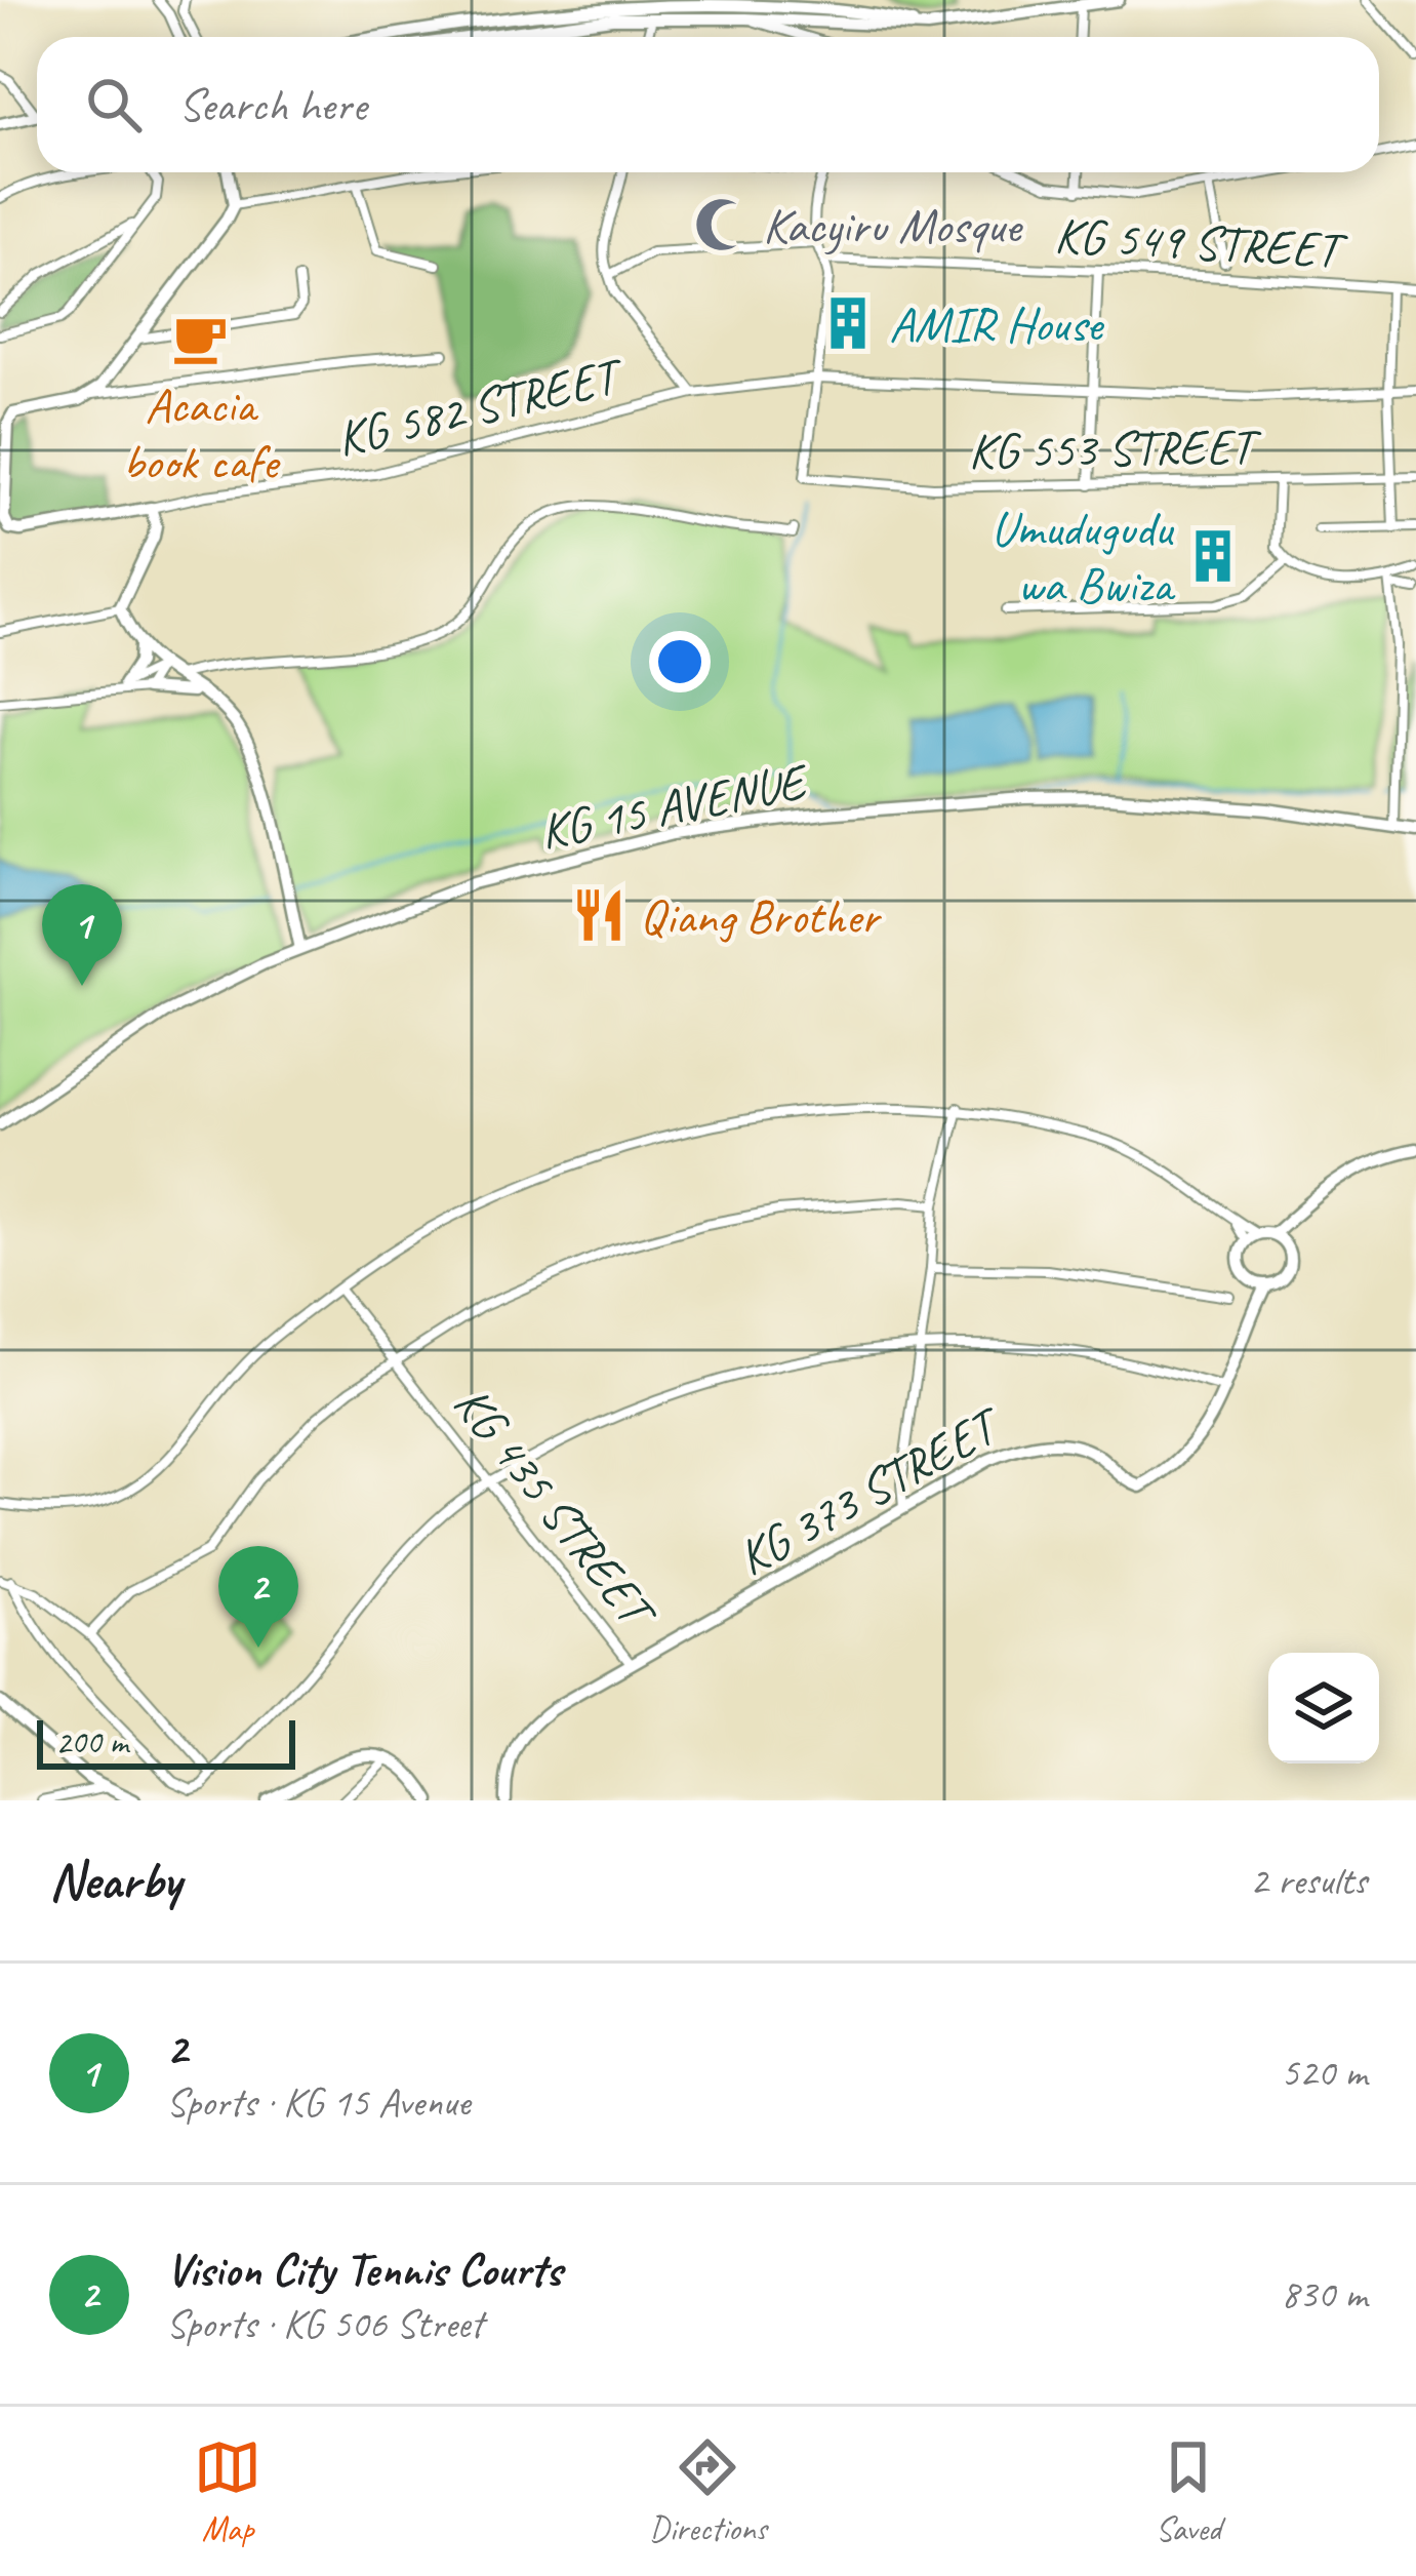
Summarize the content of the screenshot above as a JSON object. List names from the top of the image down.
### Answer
{
  "streets": {
    "main road": ["KG 15 AVENUE", "KG 373 STREET", "KG 435 STREET"],
    "street": ["KG 549 STREET", "KG 582 STREET", "KG 553 STREET"]
  },
  "crossings": [
    ["KG 582 STREET", "KG 553 STREET"],
    ["KG 373 STREET", "KG 435 STREET"]
  ],
  "places": {
    "mosque": ["Kacyiru Mosque"],
    "building": ["AMIR House", "Umudugudu wa Bwiza"],
    "cafe": ["Acacia book cafe"],
    "restaurant": ["Qiang Brother"]
  },
  "scale_bar": "200 m",
  "page": {
    "search": "Search here",
    "pins": ["1", "2"],
    "scale": "200 m",
    "heading": ["Nearby", "2 results"],
    "list": [
      {
        "mark": "1",
        "name": "2",
        "note": "Sports · KG 15 Avenue",
        "value": "520 m"
      },
      {
        "mark": "2",
        "name": "Vision City Tennis Courts",
        "note": "Sports · KG 506 Street",
        "value": "830 m"
      }
    ],
    "nav": ["Map", "Directions", "Saved"]
  }
}
